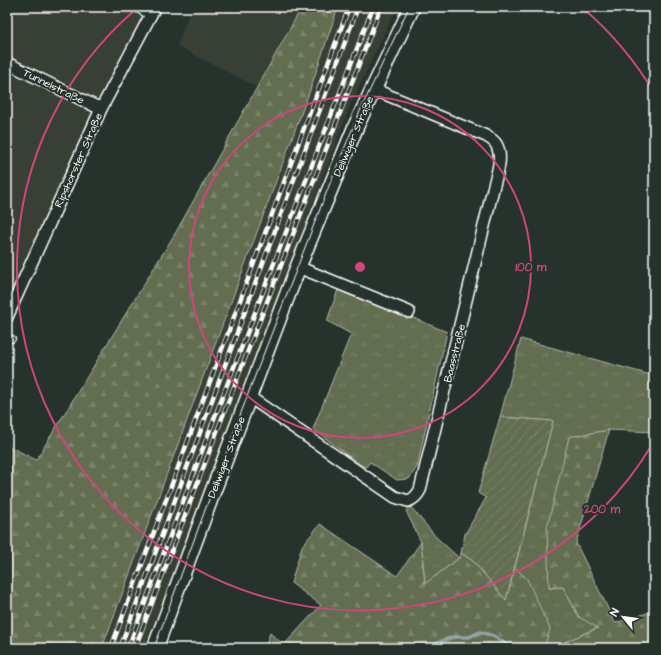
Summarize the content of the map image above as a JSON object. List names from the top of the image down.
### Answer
{
  "streets": {
    "main road": ["Dellwiger Straße"],
    "street": ["Tunnelstraße", "Ripshorster Straße", "Baasstraße"]
  },
  "crossings": [
    ["Tunnelstraße", "Ripshorster Straße"],
    ["Dellwiger Straße", "Baasstraße"]
  ],
  "north": "top left",
  "rings": ["100 m", "200 m"]
}
